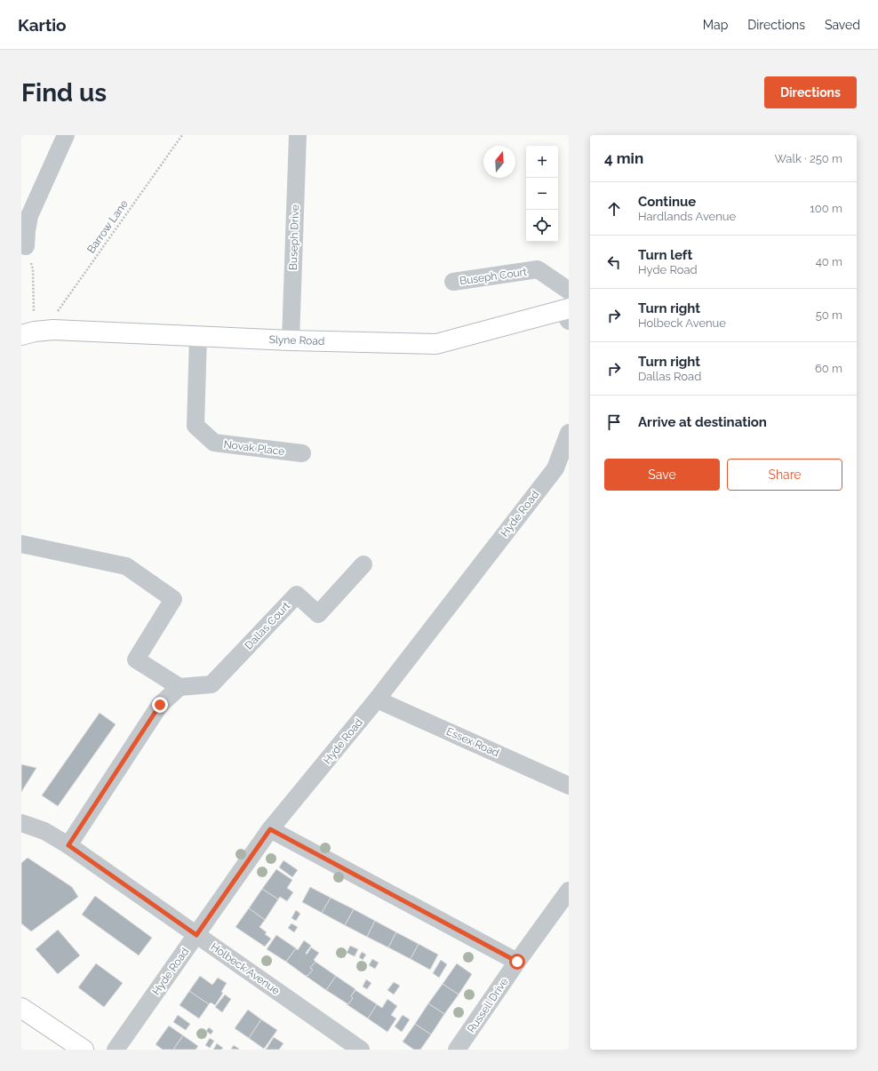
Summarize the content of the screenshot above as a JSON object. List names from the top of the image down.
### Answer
{
  "streets": {
    "street": [
      "Buseph Drive",
      "Buseph Court",
      "Slyne Road",
      "Novak Place",
      "Hyde Road",
      "Dallas Court",
      "Essex Road",
      "Holbeck Avenue",
      "Russell Drive"
    ],
    "path": ["Barrow Lane"]
  },
  "crossings": [
    ["Barrow Lane", "Slyne Road"],
    ["Buseph Drive", "Slyne Road"],
    ["Slyne Road", "Novak Place"],
    ["Hyde Road", "Essex Road"],
    ["Hyde Road", "Holbeck Avenue"]
  ],
  "north": "top",
  "page": {
    "header": "Kartio",
    "nav": ["Map", "Directions", "Saved"],
    "buttons": [
      "Directions",
      ["Save", "Share"]
    ],
    "title": "Find us",
    "heading": ["4 min", "Walk · 250 m"],
    "map_buttons": ["+", "−"],
    "list": [
      ["Continue", "Hardlands Avenue", "100 m"],
      ["Turn left", "Hyde Road", "40 m"],
      ["Turn right", "Holbeck Avenue", "50 m"],
      ["Turn right", "Dallas Road", "60 m"],
      "Arrive at destination"
    ]
  }
}
